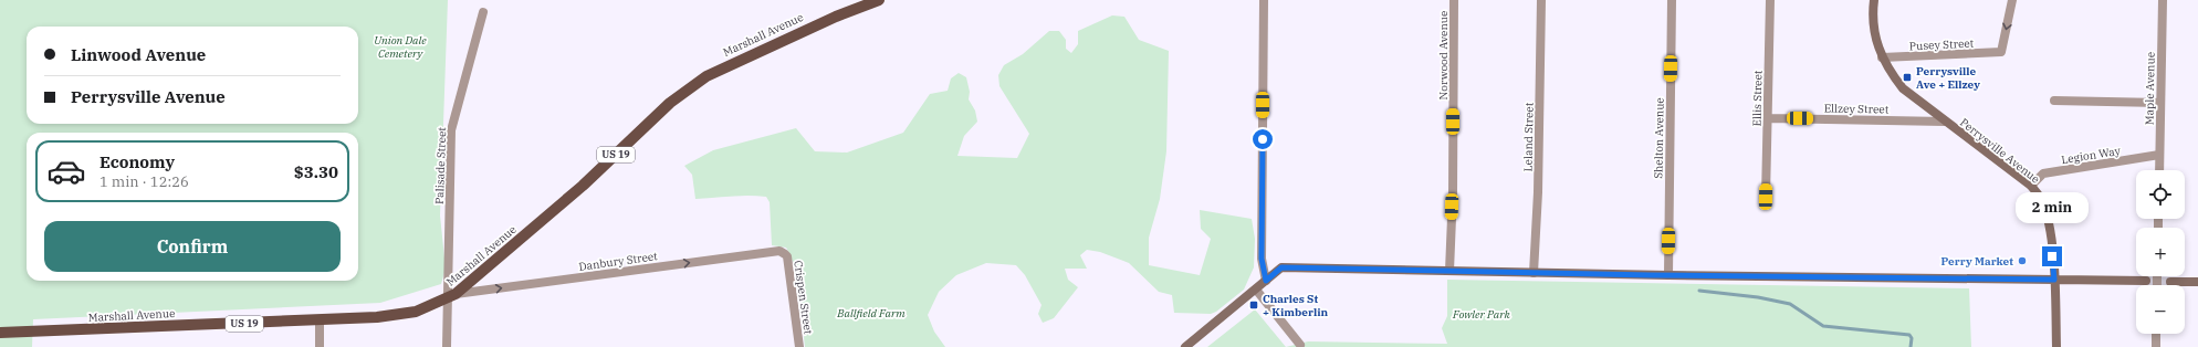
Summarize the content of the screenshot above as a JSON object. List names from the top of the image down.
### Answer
{
  "streets": {
    "main road": ["Marshall Avenue", "US 19"],
    "street": [
      "Pusey Street",
      "Norwood Avenue",
      "Maple Avenue",
      "Ellis Street",
      "Ellzey Street",
      "Leland Street",
      "Shelton Avenue",
      "Perrysville Avenue",
      "Legion Way",
      "Palisade Street",
      "Danbury Street",
      "Crispen Street"
    ]
  },
  "crossings": [
    ["Marshall Avenue", "Palisade Street"],
    ["Marshall Avenue", "Danbury Street"],
    ["Pusey Street", "Perrysville Avenue"],
    ["Maple Avenue", "Legion Way"],
    ["Ellis Street", "Ellzey Street"],
    ["Ellzey Street", "Perrysville Avenue"],
    ["Perrysville Avenue", "Legion Way"],
    ["Palisade Street", "Danbury Street"],
    ["Danbury Street", "Crispen Street"]
  ],
  "one_way": ["Pusey Street", "Danbury Street"],
  "parks": ["Union Dale Cemetery", "Ballfield Farm", "Fowler Park"],
  "places": {
    "transit": ["Perrysville Ave + Ellzey", "Charles St + Kimberlin"],
    "other": ["Perry Market"]
  },
  "page": {
    "banner": ["Linwood Avenue", "Perrysville Avenue"],
    "list": [
      {
        "name": "Economy",
        "note": "1 min · 12:26",
        "value": "$3.30"
      }
    ],
    "map_buttons": ["+", "−"],
    "bubble": "2 min",
    "buttons": "Confirm"
  }
}
